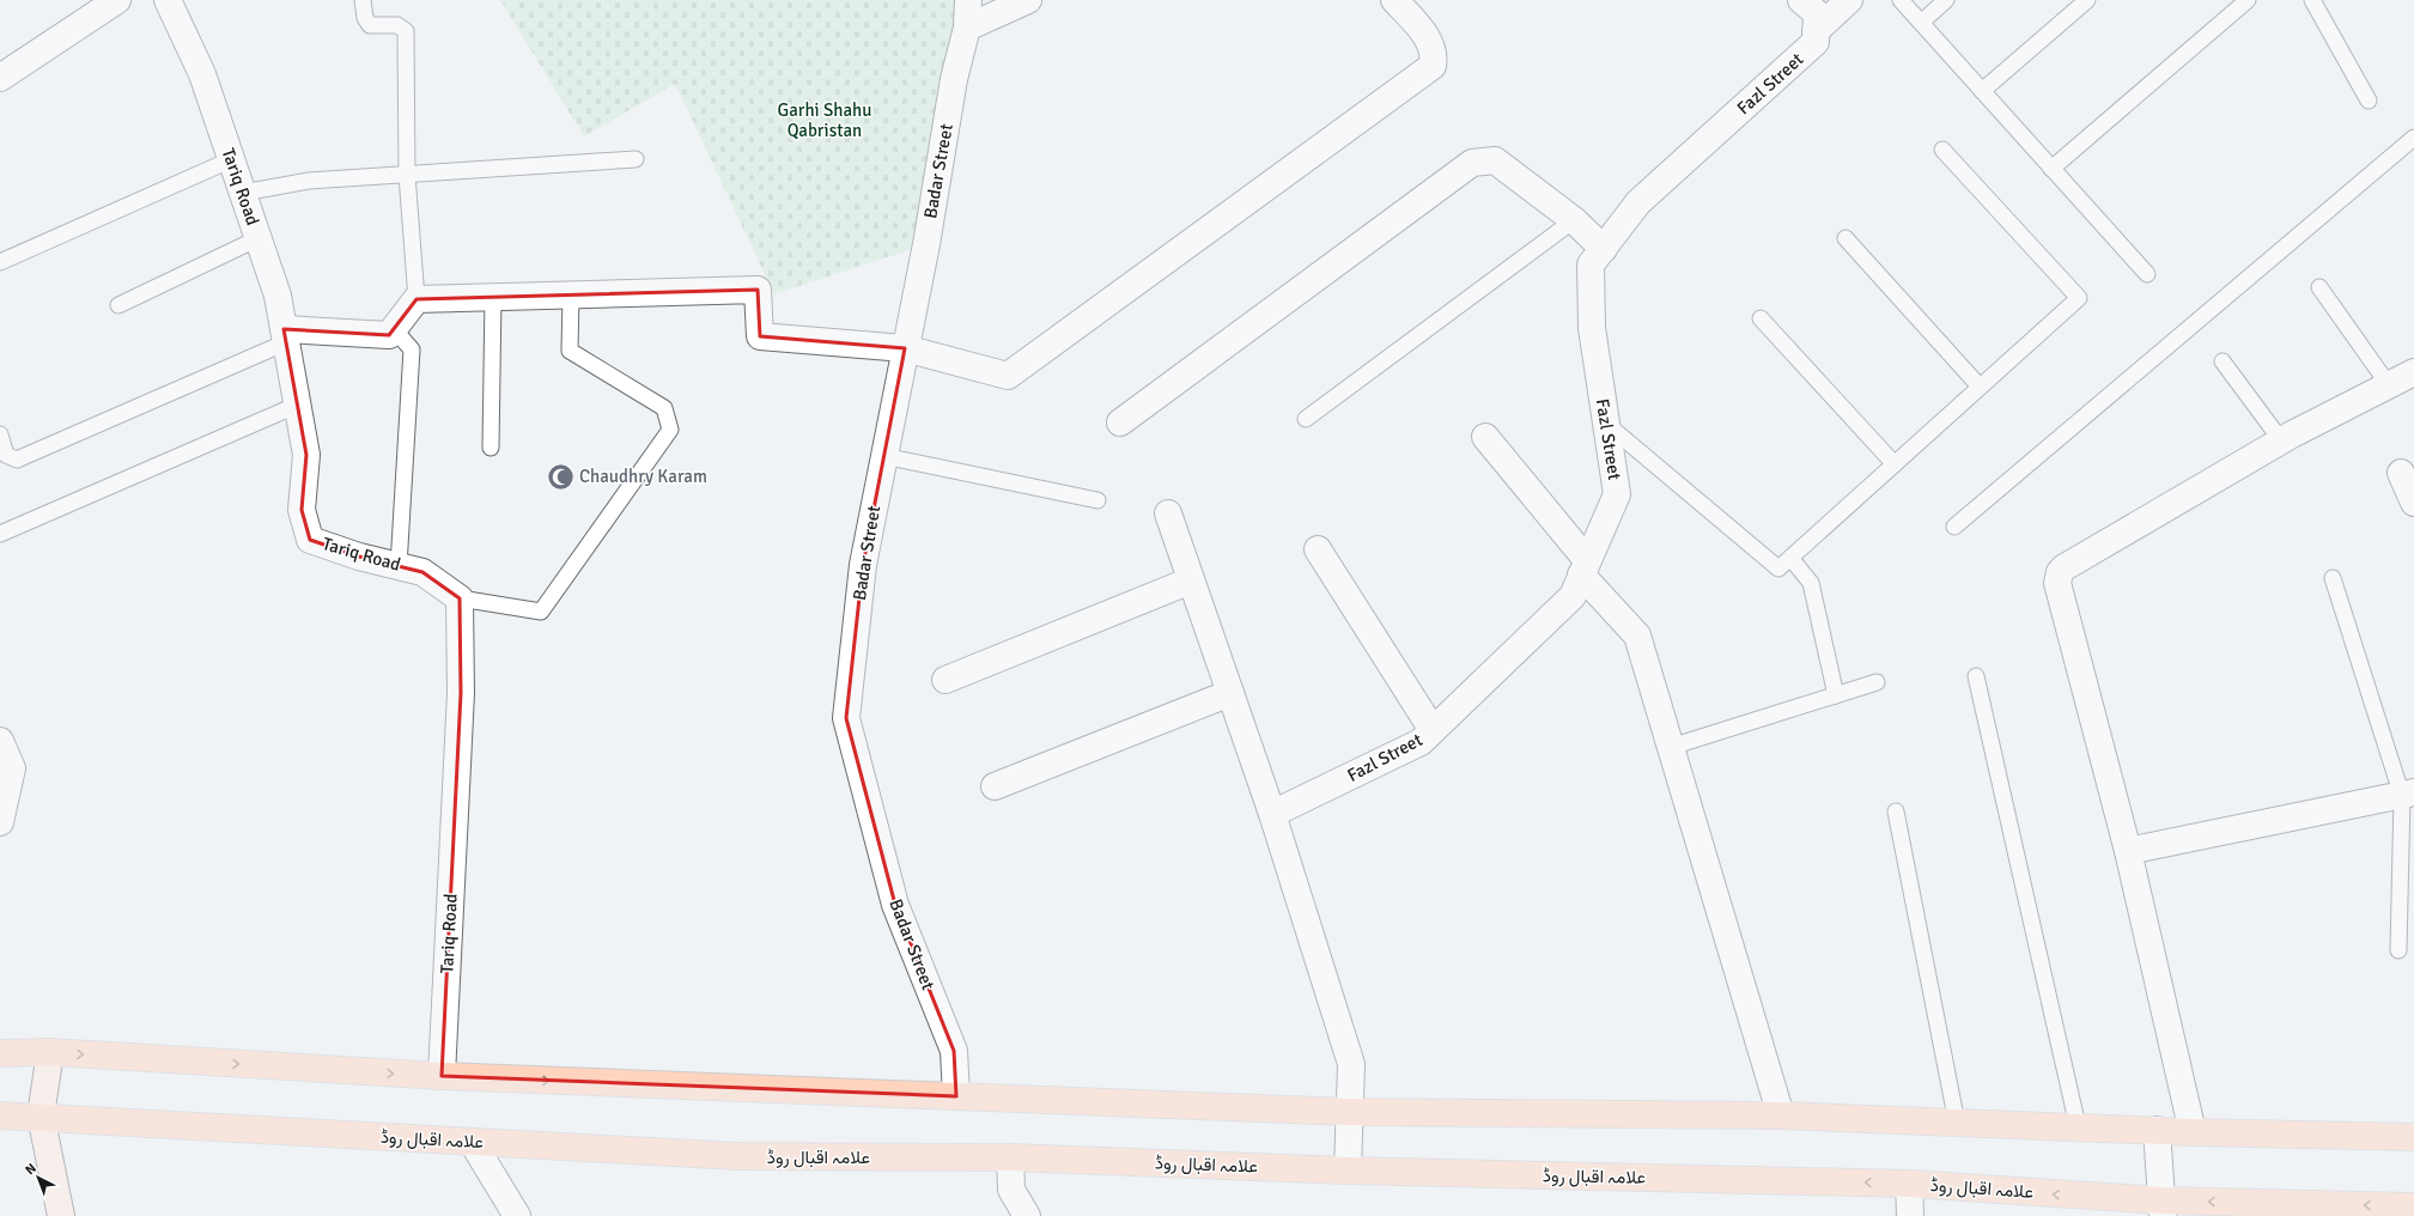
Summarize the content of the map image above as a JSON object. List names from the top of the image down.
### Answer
{
  "streets": {
    "main road": ["علامہ اقبال روڈ"],
    "street": ["Fazl Street", "Badar Street", "Tariq Road"]
  },
  "parks": ["Garhi Shahu Qabristan"],
  "places": {
    "mosque": ["Chaudhry Karam"]
  },
  "north": "top left"
}
